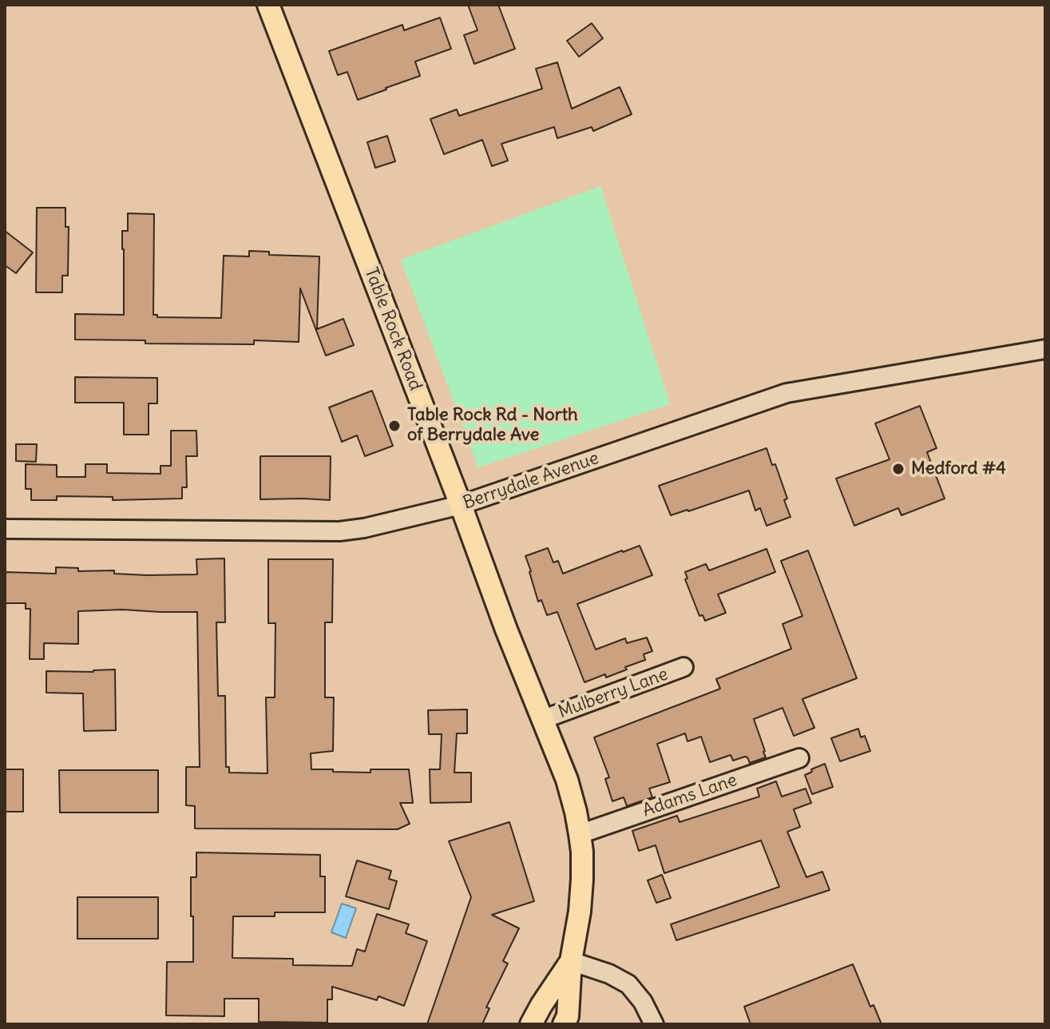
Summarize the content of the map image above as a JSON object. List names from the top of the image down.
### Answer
{
  "streets": {
    "main road": ["Table Rock Road"],
    "street": ["Berrydale Avenue", "Mulberry Lane", "Adams Lane"]
  },
  "crossings": [
    ["Table Rock Road", "Berrydale Avenue"],
    ["Table Rock Road", "Mulberry Lane"],
    ["Table Rock Road", "Adams Lane"]
  ],
  "places": ["Table Rock Rd - North of Berrydale Ave", "Medford #4"]
}
